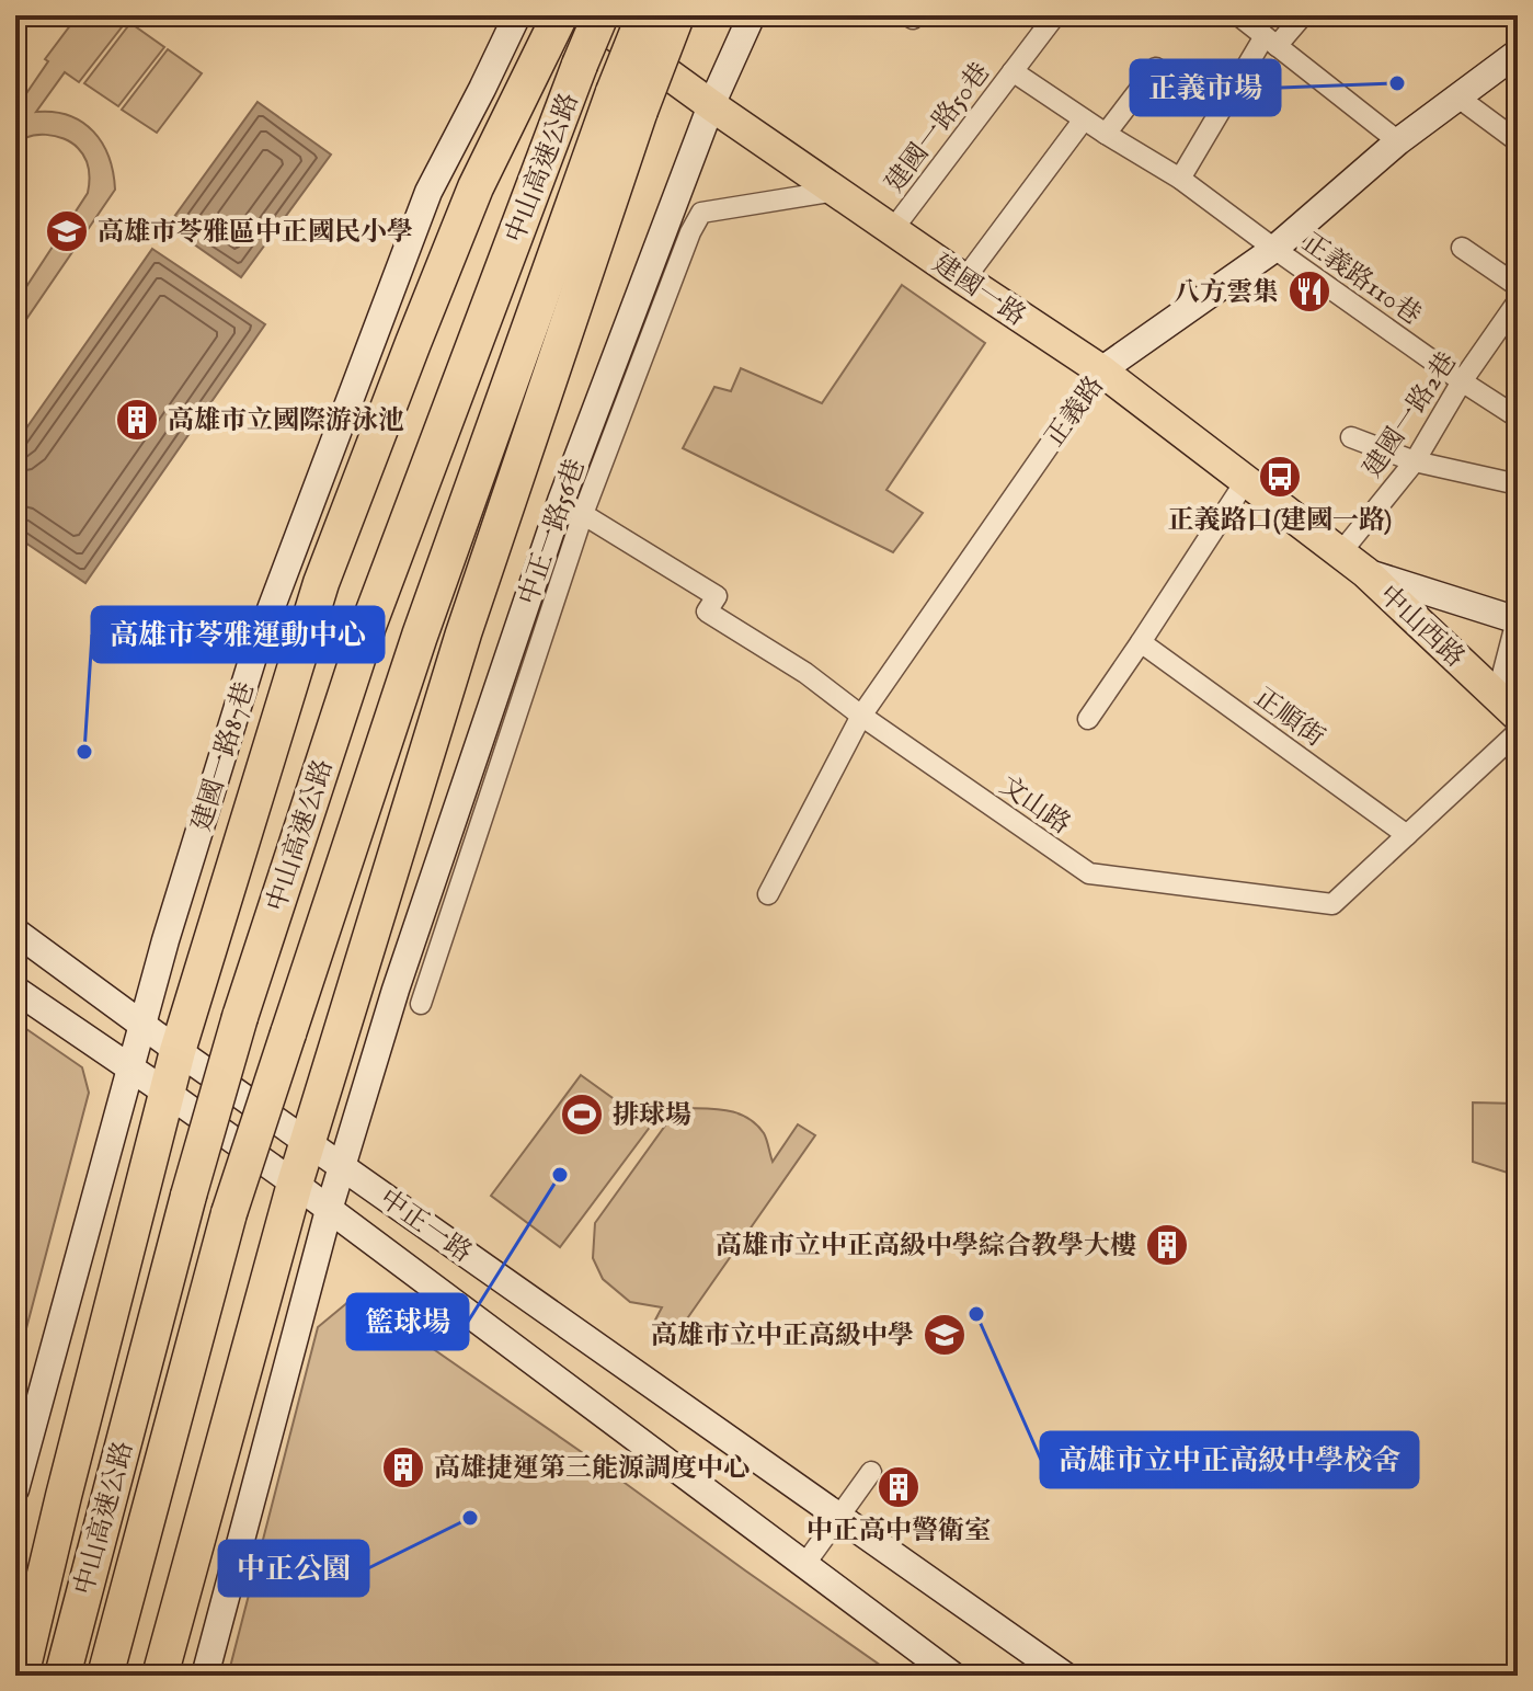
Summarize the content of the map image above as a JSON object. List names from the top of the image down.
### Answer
{
  "streets": {
    "highway": ["中山高速公路"],
    "main road": ["建國一路", "中山西路"],
    "street": [
      "建國一路50巷",
      "正義路110巷",
      "正義路",
      "建國一路2巷",
      "中正一路56巷",
      "正順街",
      "建國一路87巷",
      "文山路",
      "中正一路"
    ]
  },
  "crossings": [
    ["建國一路50巷", "正義路110巷"],
    ["建國一路50巷", "建國一路"],
    ["正義路110巷", "正義路"],
    ["正義路110巷", "建國一路2巷"],
    ["建國一路", "正義路"],
    ["建國一路", "建國一路2巷"],
    ["建國一路", "中正一路56巷"],
    ["建國一路", "中山西路"],
    ["正義路", "文山路"],
    ["中正一路56巷", "文山路"],
    ["正順街", "文山路"],
    ["建國一路87巷", "中正一路"]
  ],
  "places": {
    "other": [
      "正義市場",
      "高雄市苓雅運動中心",
      "籃球場",
      "高雄市立中正高級中學校舍",
      "中正公園"
    ],
    "school or university": ["高雄市苓雅區中正國民小學", "高雄市立中正高級中學"],
    "restaurant": ["八方雲集"],
    "building": [
      "高雄市立國際游泳池",
      "高雄市立中正高級中學綜合教學大樓",
      "高雄捷運第三能源調度中心",
      "中正高中警衛室"
    ],
    "bus stop": ["正義路口(建國一路)"],
    "sports": ["排球場"]
  }
}
